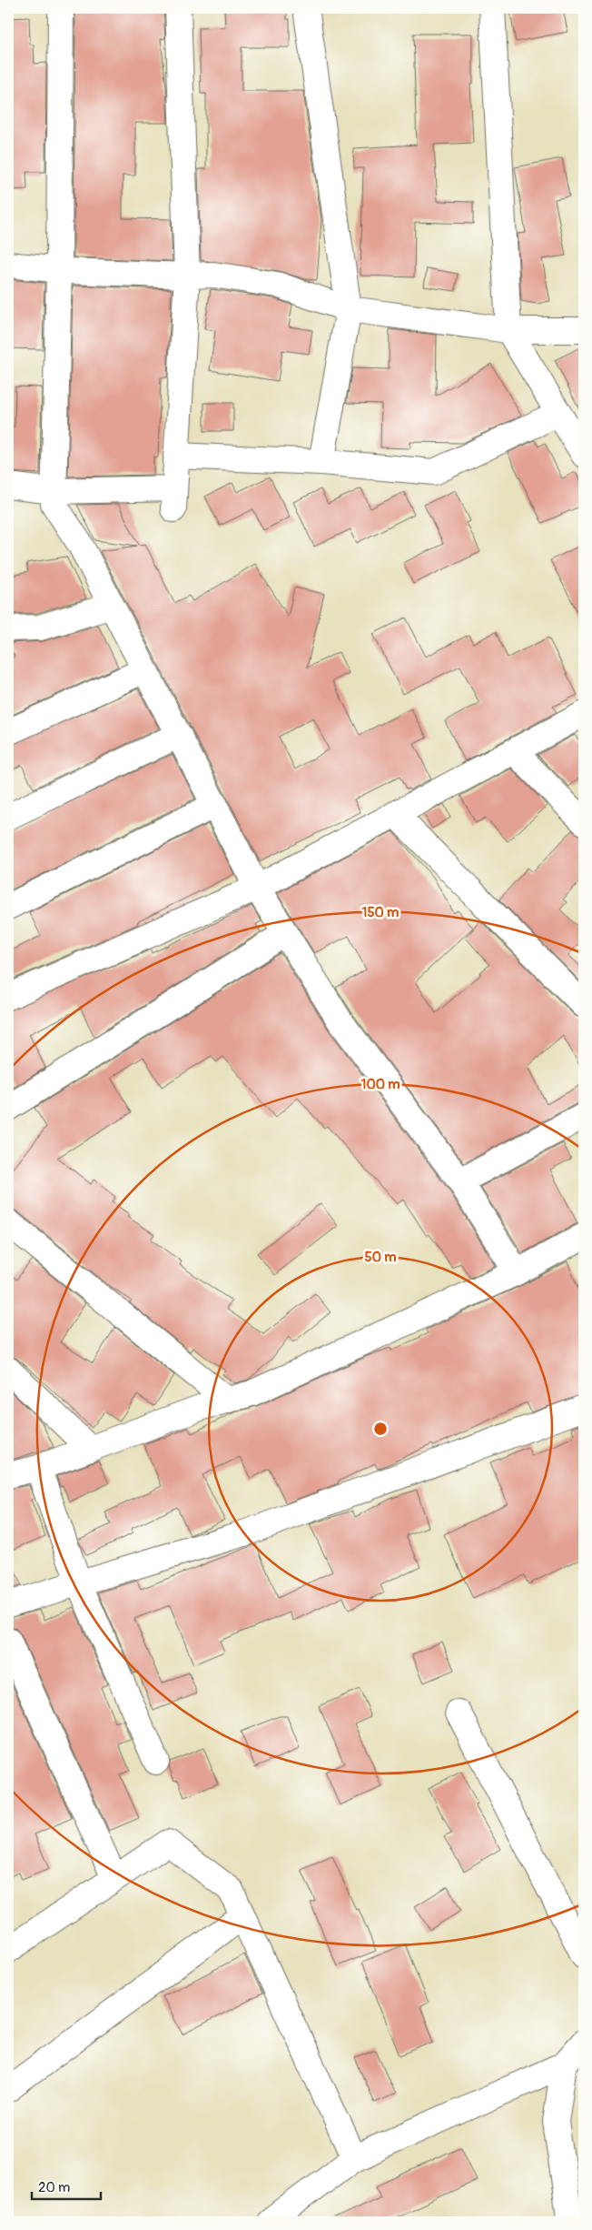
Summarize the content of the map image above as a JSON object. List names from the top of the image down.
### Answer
{
  "scale_bar": "20 m",
  "rings": ["150 m", "100 m", "50 m"]
}
